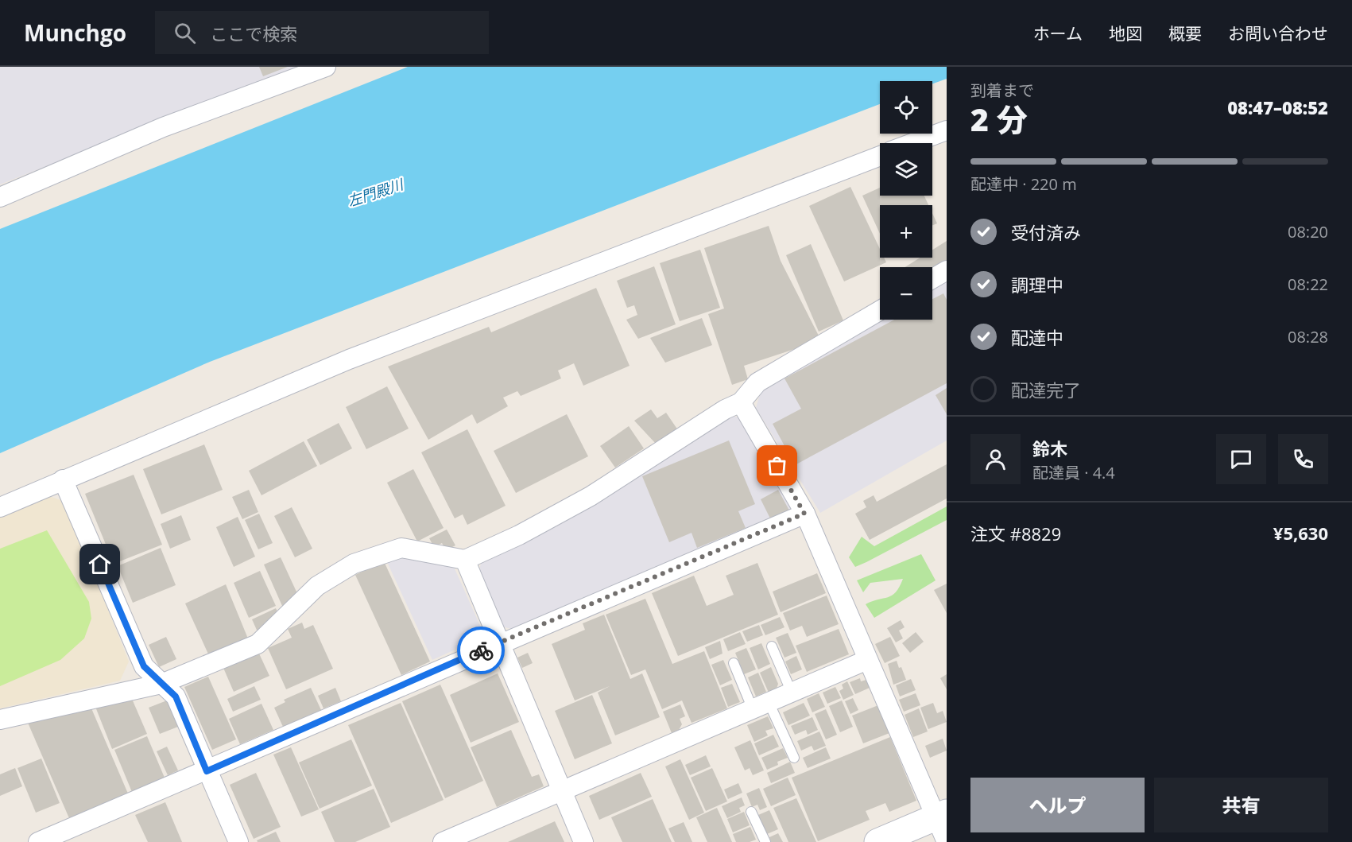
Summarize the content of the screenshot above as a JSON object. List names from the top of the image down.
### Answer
{
  "water": ["左門殿川"],
  "page": {
    "header": "Munchgo",
    "search": "ここで検索",
    "nav": [
      "ホーム",
      "地図",
      "概要",
      "お問い合わせ"
    ],
    "heading": ["2 分", "到着まで", "08:47–08:52"],
    "panel": [
      "鈴木",
      "配達員 · 4.4",
      "注文 #8829",
      "¥5,630"
    ],
    "map_buttons": ["+", "−"],
    "bar": "配達中 · 220 m",
    "list": [
      ["受付済み", "08:20"],
      ["調理中", "08:22"],
      ["配達中", "08:28"],
      "配達完了"
    ],
    "buttons": ["ヘルプ", "共有"]
  }
}
